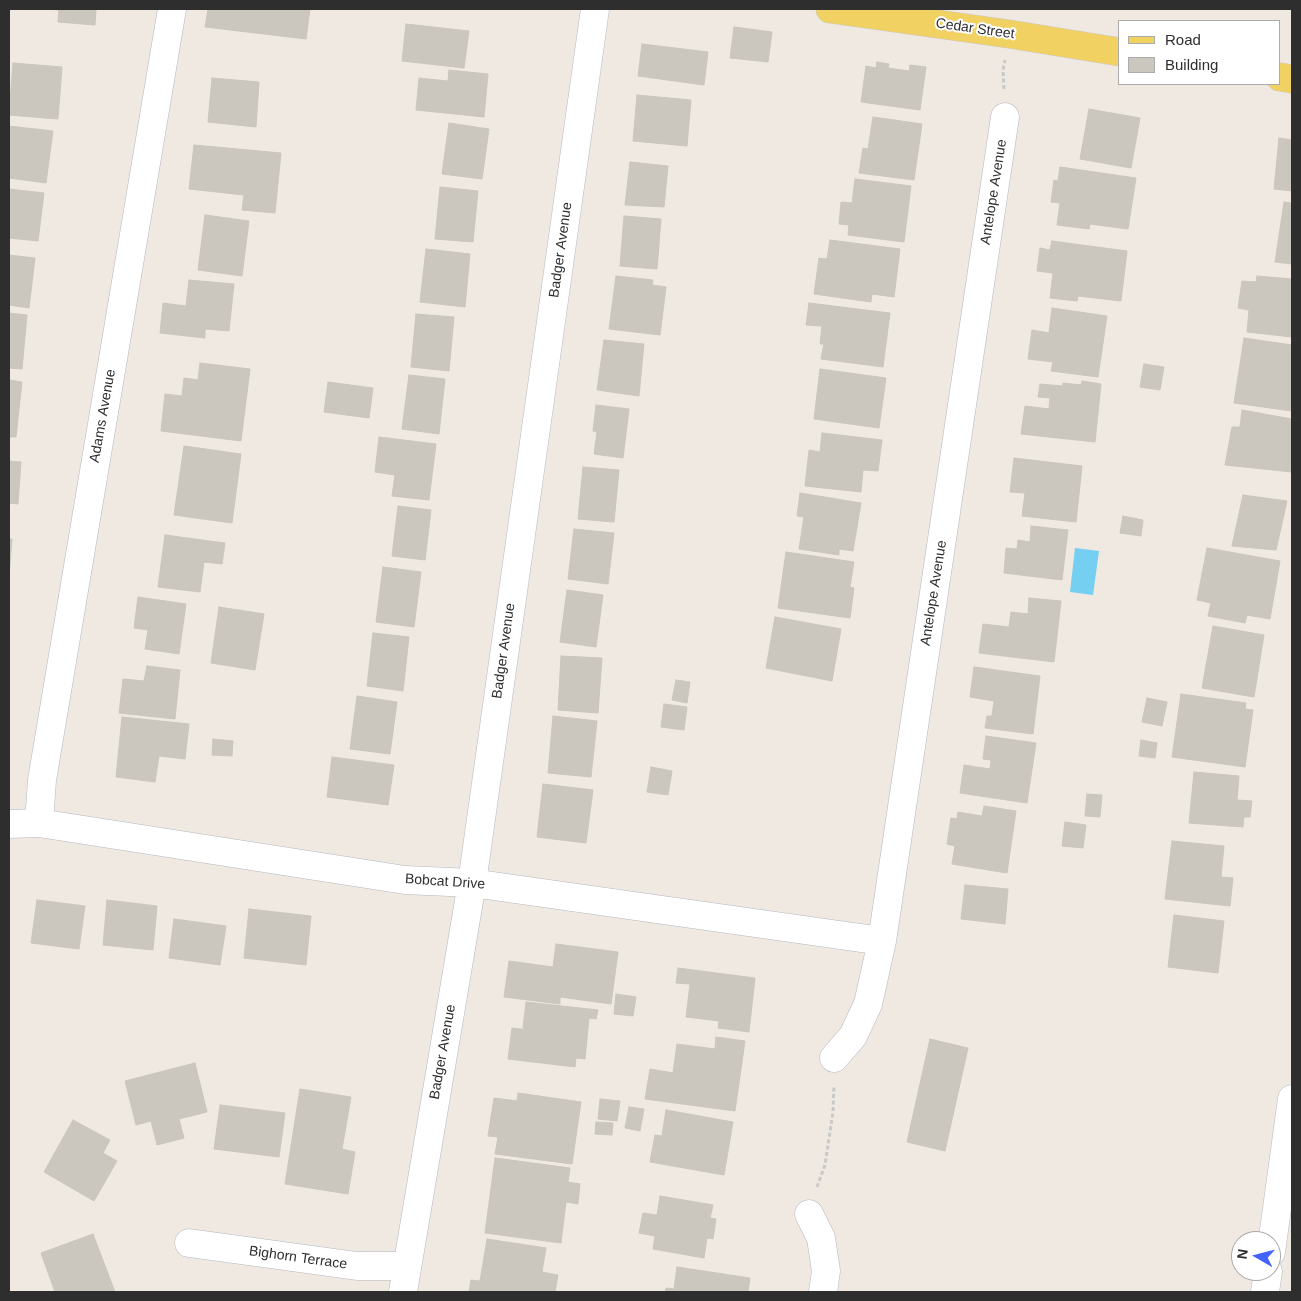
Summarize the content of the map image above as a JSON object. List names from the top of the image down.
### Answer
{
  "streets": {
    "main road": ["Cedar Street"],
    "street": [
      "Antelope Avenue",
      "Badger Avenue",
      "Adams Avenue",
      "Bobcat Drive",
      "Bighorn Terrace"
    ]
  },
  "crossings": [
    ["Antelope Avenue", "Bobcat Drive"],
    ["Badger Avenue", "Bobcat Drive"],
    ["Badger Avenue", "Bighorn Terrace"],
    ["Adams Avenue", "Bobcat Drive"]
  ],
  "legend": ["Road", "Building"],
  "north": "left"
}
